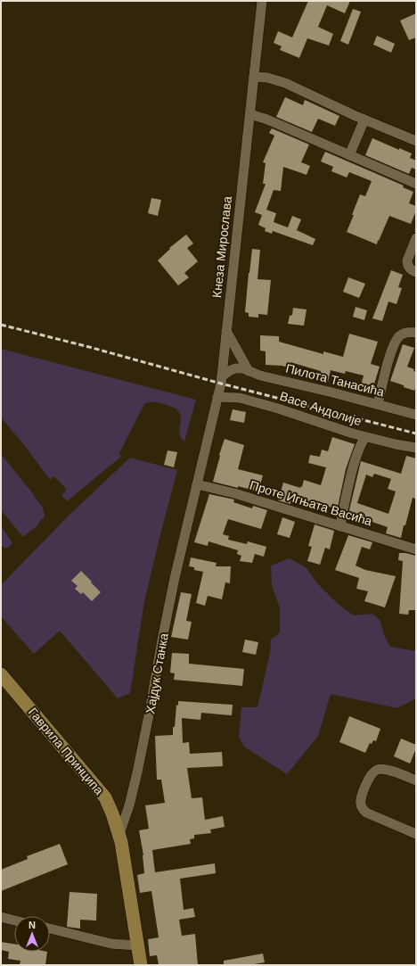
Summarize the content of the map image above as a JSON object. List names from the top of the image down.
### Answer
{
  "streets": {
    "main road": ["Хајдук Станка", "Гаврила Принципа"],
    "street": [
      "Кнеза Мирослава",
      "Пилота Танасића",
      "Васе Андолије",
      "Проте Игњата Васића"
    ]
  },
  "crossings": [
    ["Кнеза Мирослава", "Пилота Танасића"],
    ["Кнеза Мирослава", "Хајдук Станка"],
    ["Пилота Танасића", "Хајдук Станка"],
    ["Васе Андолије", "Хајдук Станка"],
    ["Проте Игњата Васића", "Хајдук Станка"],
    ["Хајдук Станка", "Гаврила Принципа"]
  ],
  "north": "top"
}
